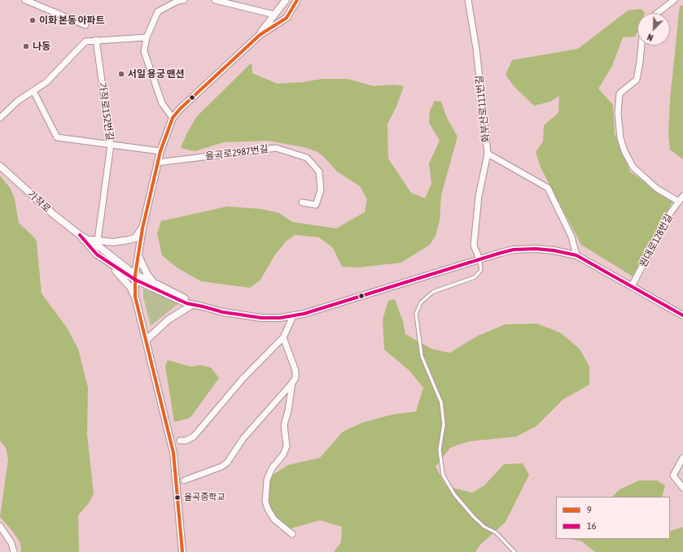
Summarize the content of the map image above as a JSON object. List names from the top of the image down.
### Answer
{
  "streets": {
    "street": [
      "화부산로111번길",
      "가작로152번길",
      "율곡로2987번길",
      "가작로",
      "원대로128번길"
    ]
  },
  "crossings": [
    ["화부산로111번길", "가작로"],
    ["가작로", "원대로128번길"]
  ],
  "places": [
    "이화 본동 아파트",
    "나동",
    "서일 용궁 맨션",
    "율곡중학교"
  ],
  "lines": ["transit line 9", "transit line 16"],
  "legend": ["9", "16"],
  "north": "bottom left"
}
